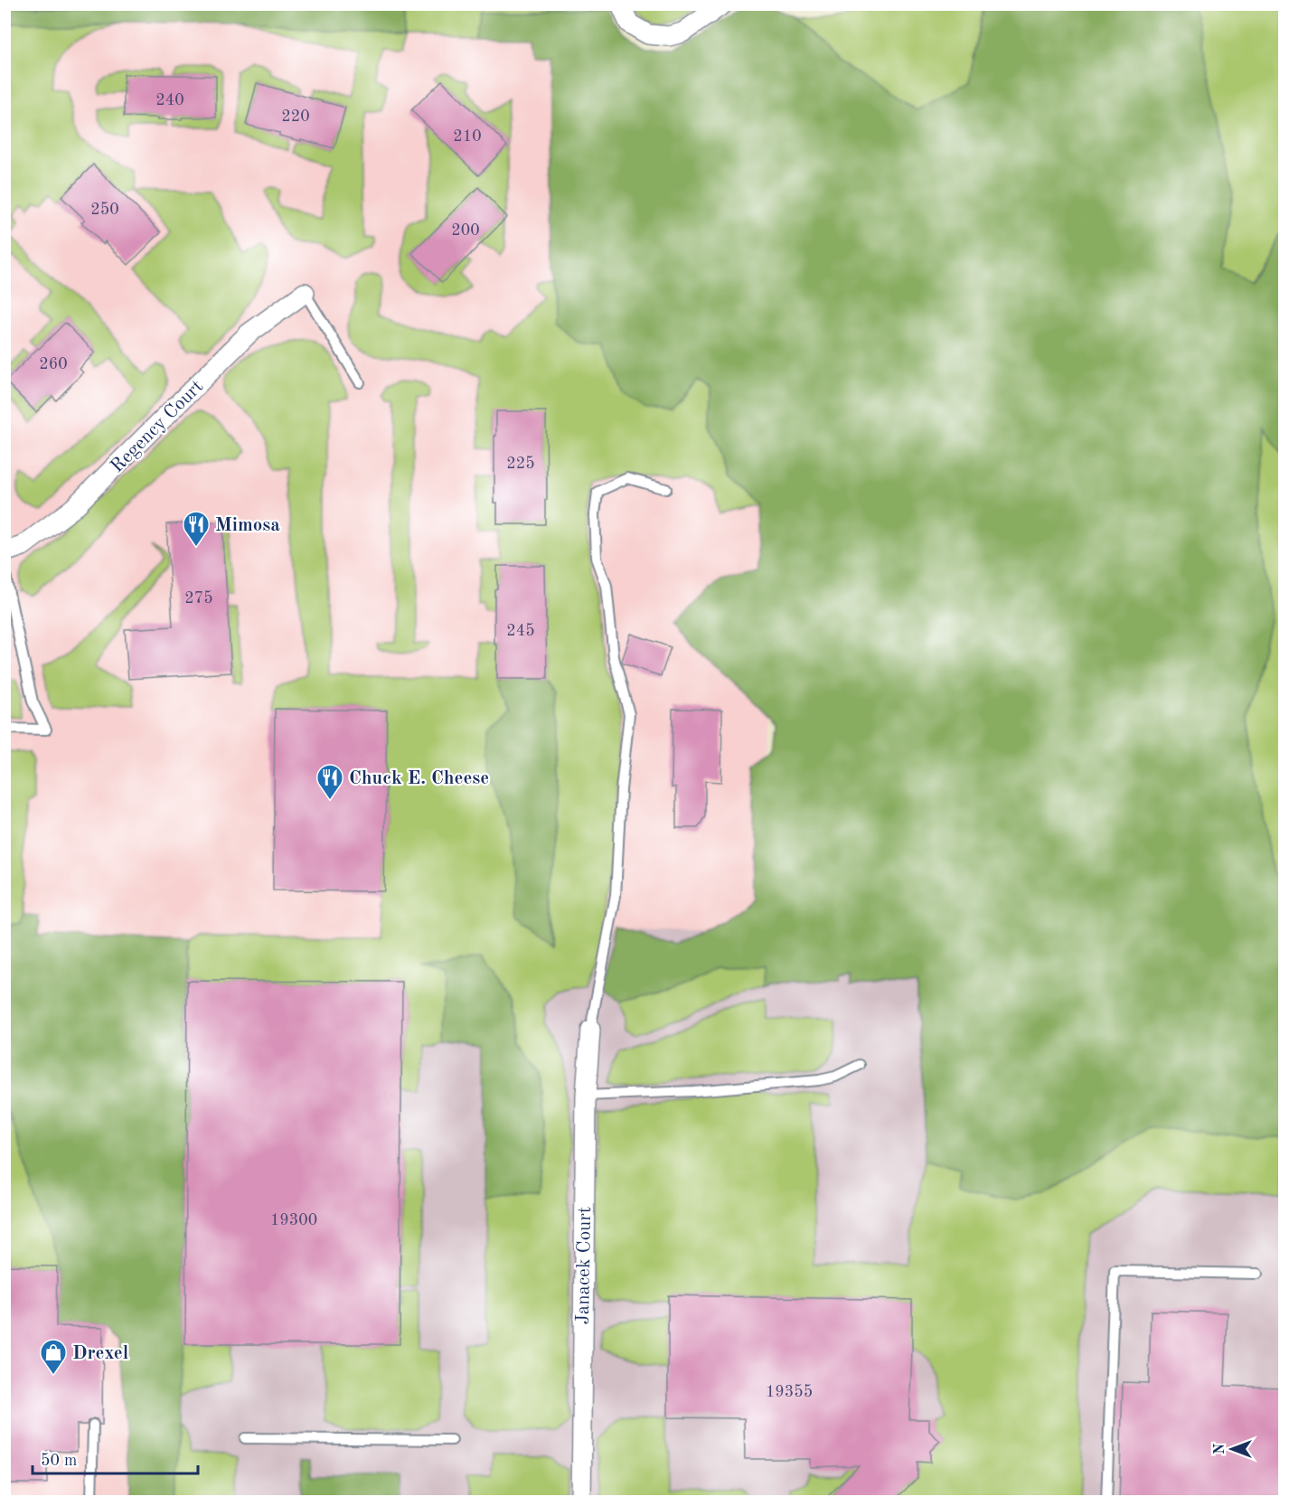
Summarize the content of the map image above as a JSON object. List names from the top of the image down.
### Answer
{
  "streets": {
    "street": ["Regency Court", "Janacek Court"]
  },
  "places": {
    "restaurant": ["Mimosa", "Chuck E. Cheese"],
    "shop": ["Drexel"]
  },
  "house_numbers": [
    "240",
    "220",
    "210",
    "250",
    "200",
    "260",
    "225",
    "275",
    "245",
    "19300",
    "19355"
  ],
  "scale_bar": "50 m",
  "north": "left"
}
